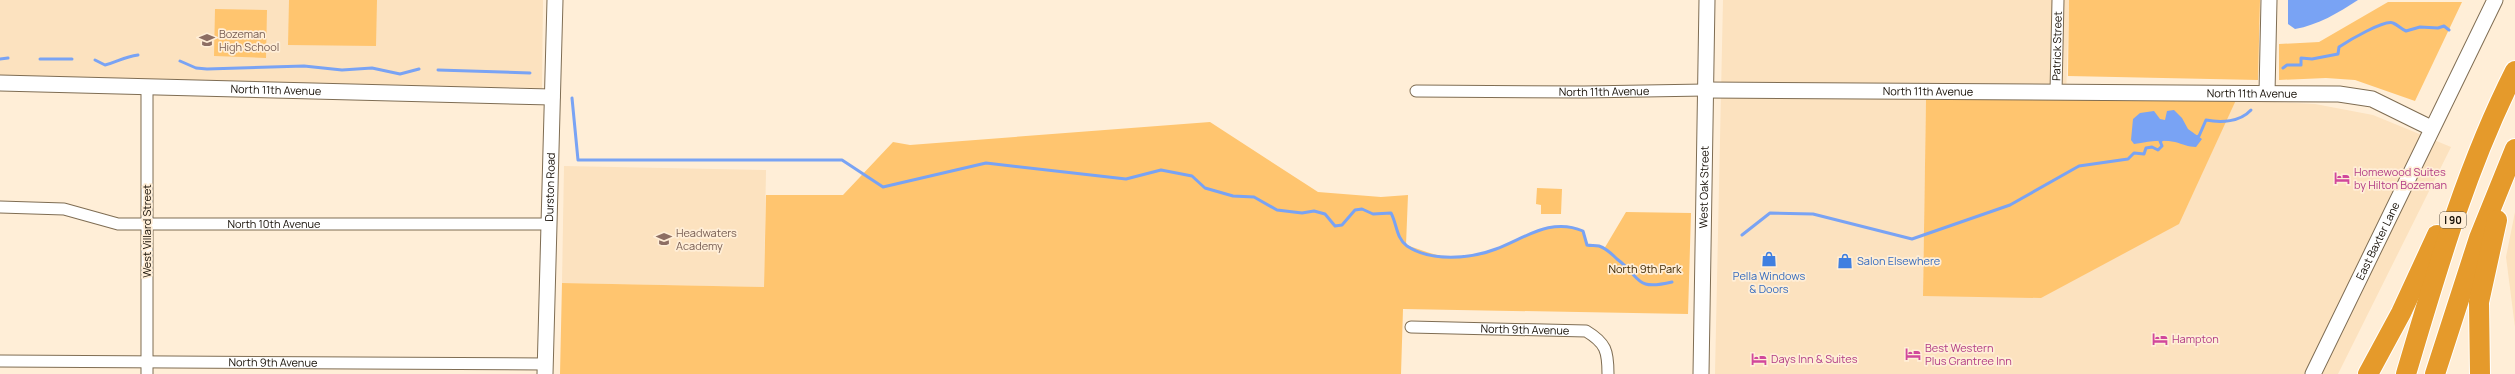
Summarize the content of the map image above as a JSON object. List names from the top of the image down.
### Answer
{
  "streets": {
    "highway": ["I 90"],
    "street": [
      "Patrick Street",
      "North 11th Avenue",
      "Durston Road",
      "West Oak Street",
      "North 10th Avenue",
      "West Villard Street",
      "East Baxter Lane",
      "North 9th Avenue"
    ]
  },
  "crossings": [
    ["Patrick Street", "North 11th Avenue"],
    ["North 11th Avenue", "Durston Road"],
    ["North 11th Avenue", "West Oak Street"],
    ["North 11th Avenue", "West Villard Street"],
    ["North 11th Avenue", "East Baxter Lane"],
    ["Durston Road", "North 10th Avenue"],
    ["Durston Road", "North 9th Avenue"],
    ["North 10th Avenue", "West Villard Street"],
    ["West Villard Street", "North 9th Avenue"]
  ],
  "parks": ["North 9th Park"],
  "places": {
    "school or university": ["Bozeman High School", "Headwaters Academy"],
    "hotel": [
      "Homewood Suites by Hilton Bozeman",
      "Hampton",
      "Best Western Plus Grantree Inn",
      "Days Inn & Suites"
    ],
    "shop": ["Pella Windows & Doors", "Salon Elsewhere"]
  }
}
